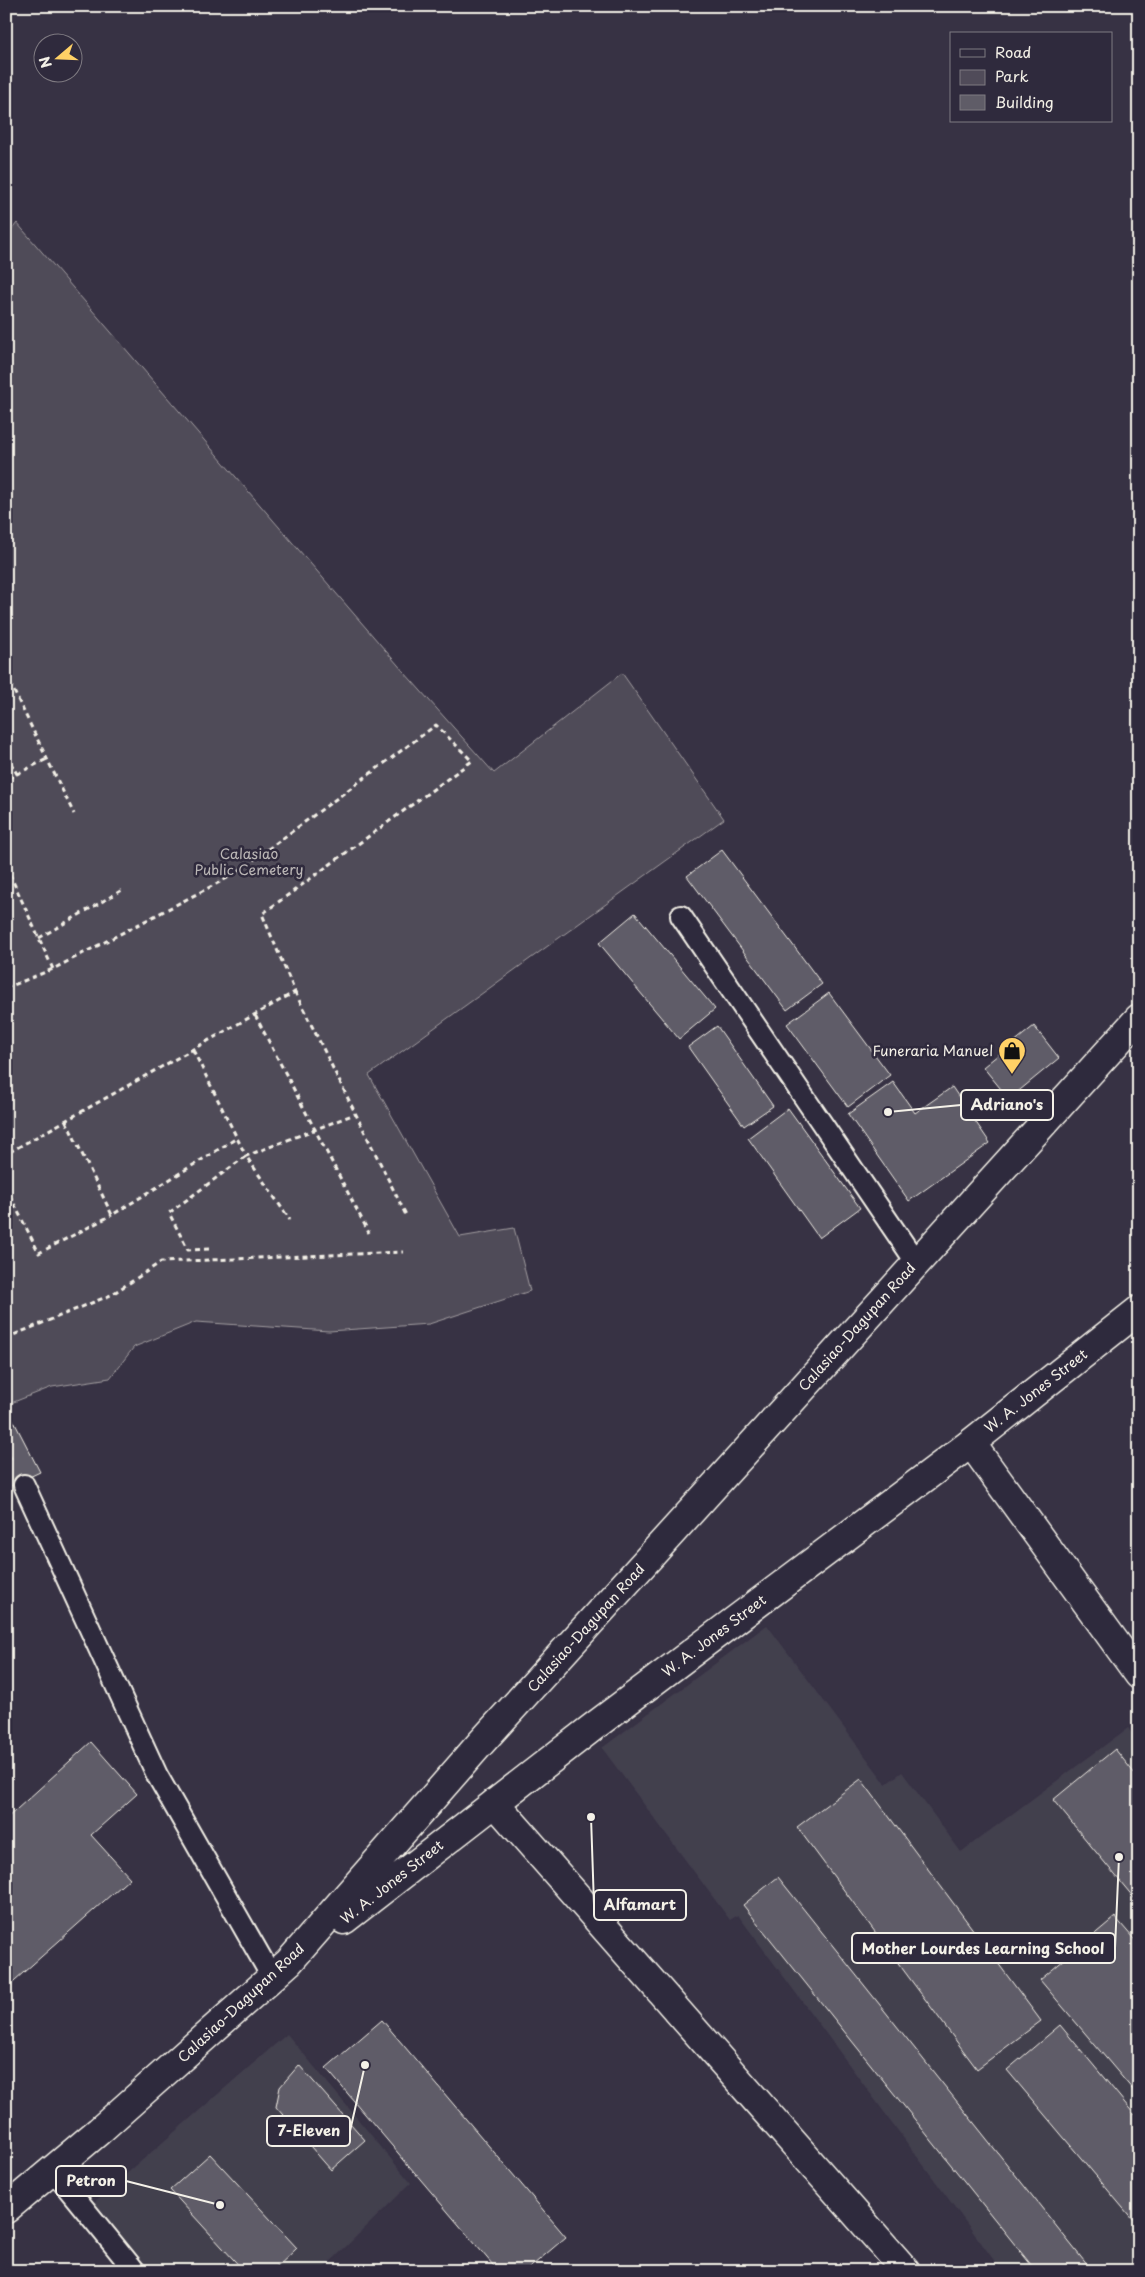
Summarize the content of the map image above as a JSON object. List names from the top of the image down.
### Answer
{
  "streets": {
    "main road": ["Calasiao-Dagupan Road", "W. A. Jones Street"]
  },
  "crossings": [
    ["Calasiao-Dagupan Road", "W. A. Jones Street"]
  ],
  "parks": ["Calasiao Public Cemetery"],
  "places": {
    "shop": ["Funeraria Manuel"],
    "other": [
      "Adriano's",
      "Alfamart",
      "Mother Lourdes Learning School",
      "7-Eleven",
      "Petron"
    ]
  },
  "legend": ["Road", "Park", "Building"],
  "north": "left"
}
